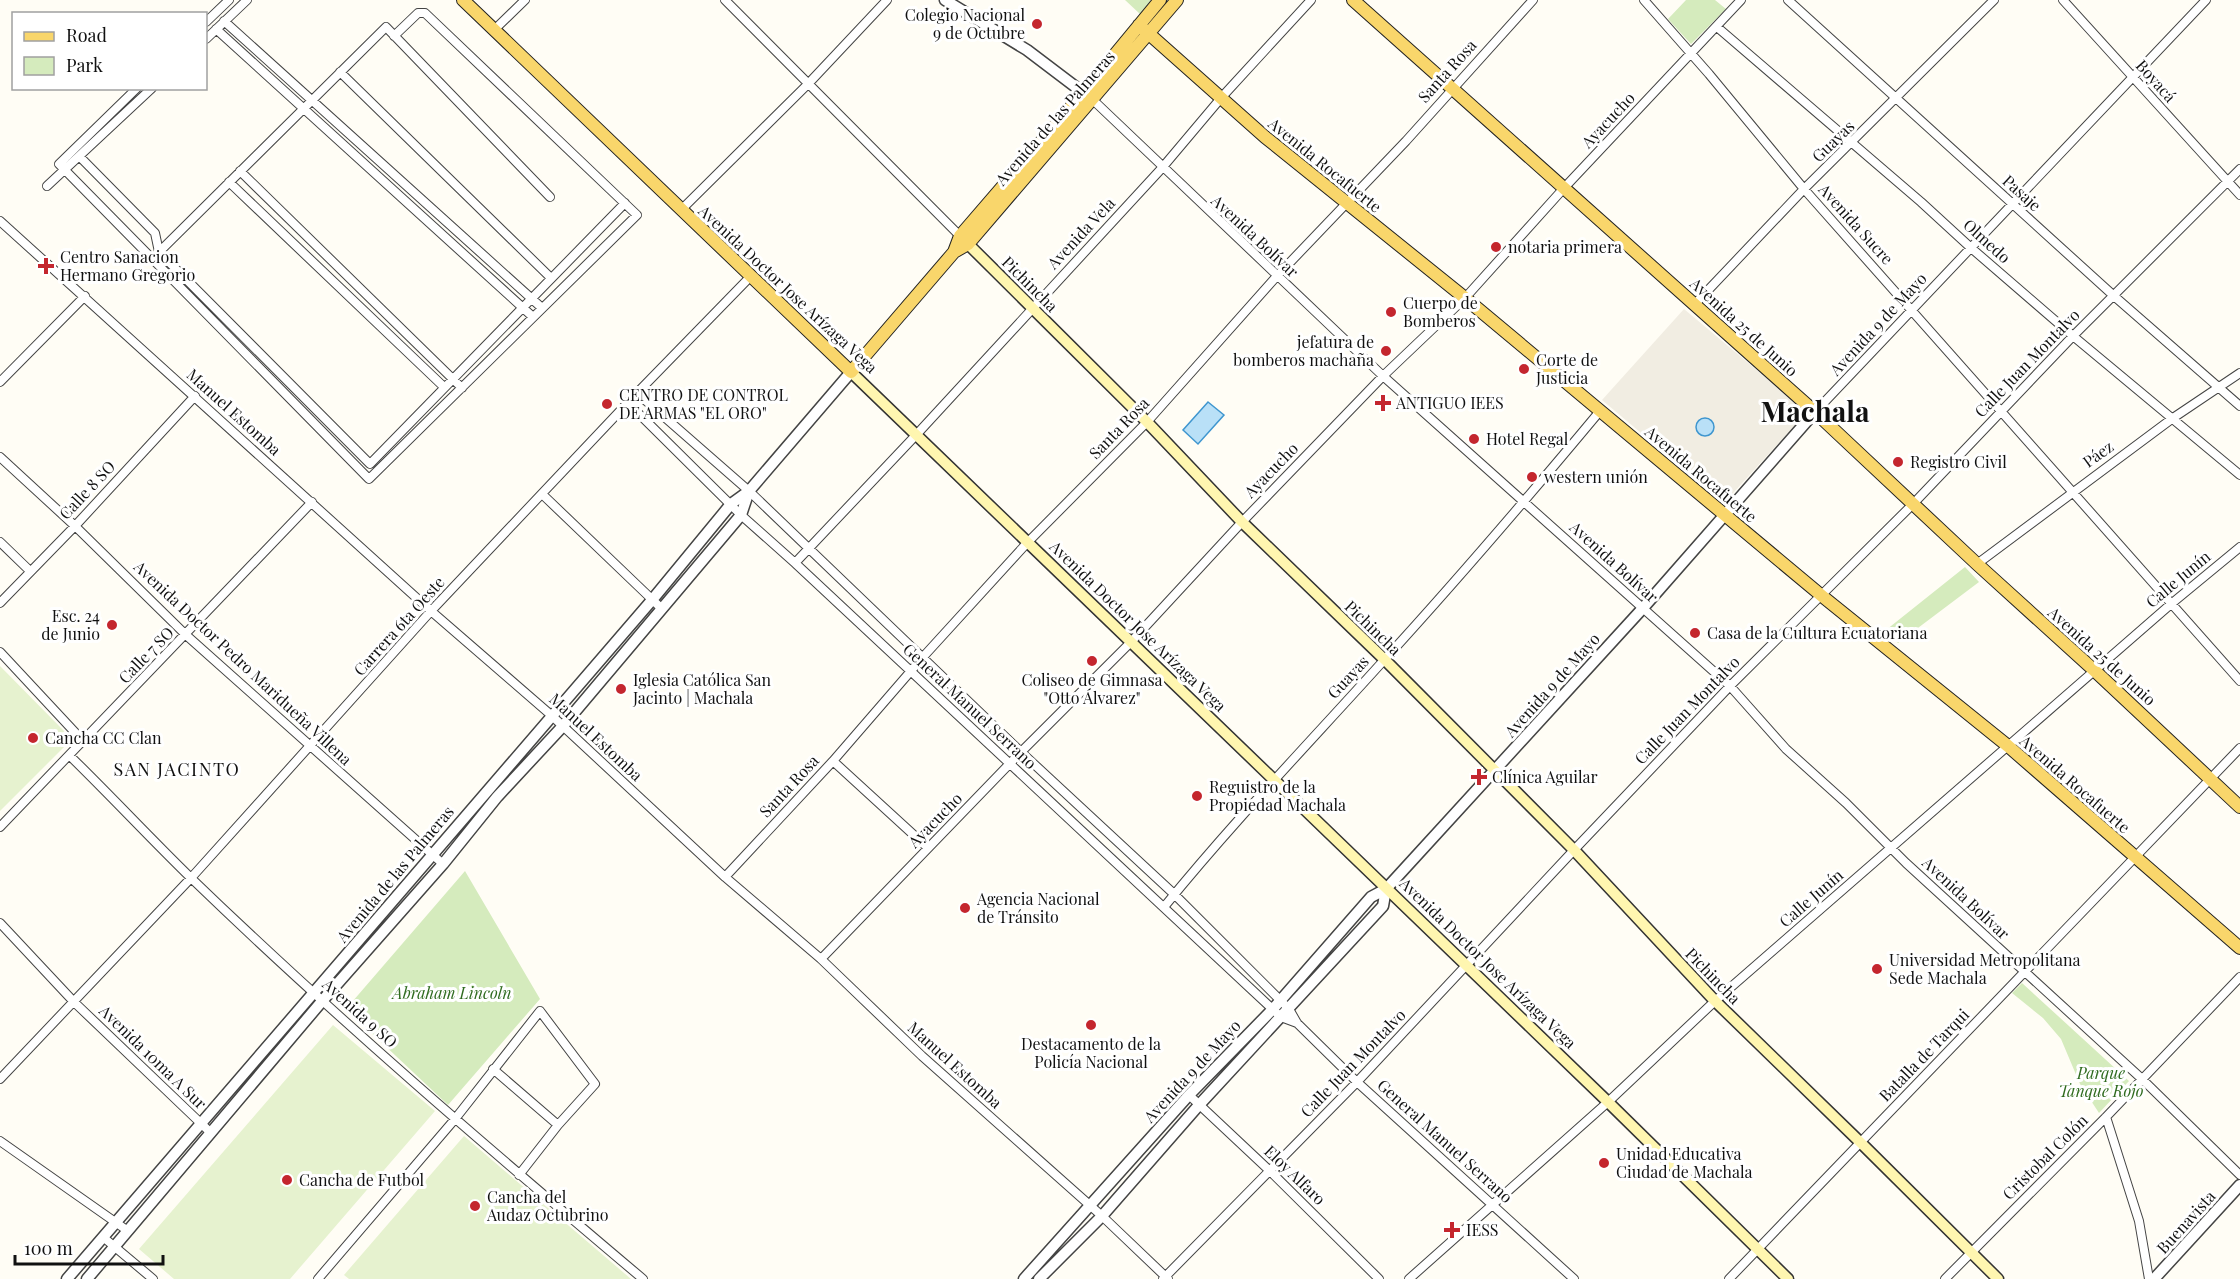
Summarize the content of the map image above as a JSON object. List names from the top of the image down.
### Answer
{
  "streets": {
    "main road": [
      "Avenida de las Palmeras",
      "Avenida Rocafuerte",
      "Pichincha",
      "Avenida Doctor Jose Arízaga Vega",
      "Avenida 25 de Junio"
    ],
    "street": [
      "Santa Rosa",
      "Boyacá",
      "Ayacucho",
      "Guayas",
      "Pasaje",
      "Avenida Sucre",
      "Avenida Vela",
      "Avenida Bolívar",
      "Olmedo",
      "Avenida 9 de Mayo",
      "Calle Juan Montalvo",
      "Manuel Estomba",
      "Páez",
      "Calle 8 SO",
      "Calle Junín",
      "Carrera 6ta Oeste",
      "Calle 7 SO",
      "Avenida Doctor Pedro Maridueña Villena",
      "General Manuel Serrano",
      "Avenida 9 SO",
      "Batalla de Tarqui",
      "Avenida 10ma A Sur",
      "Cristobal Colón",
      "Eloy Alfaro",
      "Buenavista"
    ]
  },
  "crossings": [
    ["Santa Rosa", "Avenida Rocafuerte"],
    ["Santa Rosa", "Avenida Bolívar"],
    ["Santa Rosa", "Pichincha"],
    ["Santa Rosa", "Avenida Doctor Jose Arízaga Vega"],
    ["Santa Rosa", "Avenida 25 de Junio"],
    ["Santa Rosa", "Manuel Estomba"],
    ["Santa Rosa", "General Manuel Serrano"],
    ["Boyacá", "Avenida 9 de Mayo"],
    ["Boyacá", "Calle Juan Montalvo"],
    ["Avenida de las Palmeras", "Avenida Rocafuerte"],
    ["Avenida de las Palmeras", "Avenida Bolívar"],
    ["Avenida de las Palmeras", "Pichincha"],
    ["Avenida de las Palmeras", "Avenida Doctor Jose Arízaga Vega"],
    ["Avenida de las Palmeras", "Manuel Estomba"],
    ["Avenida de las Palmeras", "Avenida Doctor Pedro Maridueña Villena"],
    ["Avenida de las Palmeras", "General Manuel Serrano"],
    ["Avenida de las Palmeras", "Avenida 9 SO"],
    ["Avenida de las Palmeras", "Avenida 10ma A Sur"],
    ["Ayacucho", "Avenida Rocafuerte"],
    ["Ayacucho", "Avenida Sucre"],
    ["Ayacucho", "Avenida Bolívar"],
    ["Ayacucho", "Olmedo"],
    ["Ayacucho", "Pichincha"],
    ["Ayacucho", "Avenida Doctor Jose Arízaga Vega"],
    ["Ayacucho", "Avenida 25 de Junio"],
    ["Ayacucho", "Manuel Estomba"],
    ["Ayacucho", "General Manuel Serrano"],
    ["Guayas", "Avenida Rocafuerte"],
    ["Guayas", "Pasaje"],
    ["Guayas", "Avenida Sucre"],
    ["Guayas", "Avenida Bolívar"],
    ["Guayas", "Olmedo"],
    ["Guayas", "Pichincha"],
    ["Guayas", "Avenida Doctor Jose Arízaga Vega"],
    ["Guayas", "Avenida 25 de Junio"],
    ["Guayas", "General Manuel Serrano"],
    ["Avenida Rocafuerte", "Avenida Vela"],
    ["Avenida Rocafuerte", "Avenida 9 de Mayo"],
    ["Avenida Rocafuerte", "Calle Juan Montalvo"],
    ["Avenida Rocafuerte", "Calle Junín"],
    ["Avenida Rocafuerte", "Batalla de Tarqui"],
    ["Pasaje", "Avenida 9 de Mayo"],
    ["Pasaje", "Calle Juan Montalvo"],
    ["Pasaje", "Páez"],
    ["Avenida Sucre", "Avenida 9 de Mayo"],
    ["Avenida Sucre", "Calle Juan Montalvo"],
    ["Avenida Sucre", "Páez"],
    ["Avenida Sucre", "Calle Junín"],
    ["Avenida Vela", "Avenida Bolívar"],
    ["Avenida Vela", "Pichincha"],
    ["Avenida Vela", "Avenida Doctor Jose Arízaga Vega"],
    ["Avenida Vela", "General Manuel Serrano"],
    ["Avenida Bolívar", "Avenida 9 de Mayo"],
    ["Avenida Bolívar", "Calle Juan Montalvo"],
    ["Avenida Bolívar", "Calle Junín"],
    ["Avenida Bolívar", "Batalla de Tarqui"],
    ["Avenida Bolívar", "Cristobal Colón"],
    ["Olmedo", "Avenida 9 de Mayo"],
    ["Olmedo", "Calle Juan Montalvo"],
    ["Olmedo", "Páez"],
    ["Pichincha", "Avenida 9 de Mayo"],
    ["Pichincha", "Calle Juan Montalvo"],
    ["Pichincha", "Calle Junín"],
    ["Pichincha", "Batalla de Tarqui"],
    ["Pichincha", "Cristobal Colón"],
    ["Avenida Doctor Jose Arízaga Vega", "Avenida 9 de Mayo"],
    ["Avenida Doctor Jose Arízaga Vega", "Calle Juan Montalvo"],
    ["Avenida Doctor Jose Arízaga Vega", "Calle Junín"],
    ["Avenida Doctor Jose Arízaga Vega", "Carrera 6ta Oeste"],
    ["Avenida Doctor Jose Arízaga Vega", "Batalla de Tarqui"],
    ["Avenida 9 de Mayo", "Avenida 25 de Junio"],
    ["Avenida 9 de Mayo", "Manuel Estomba"],
    ["Avenida 9 de Mayo", "General Manuel Serrano"],
    ["Avenida 9 de Mayo", "Eloy Alfaro"],
    ["Avenida 25 de Junio", "Calle Juan Montalvo"],
    ["Avenida 25 de Junio", "Páez"],
    ["Avenida 25 de Junio", "Calle Junín"],
    ["Avenida 25 de Junio", "Batalla de Tarqui"],
    ["Calle Juan Montalvo", "Manuel Estomba"],
    ["Calle Juan Montalvo", "General Manuel Serrano"],
    ["Calle Juan Montalvo", "Eloy Alfaro"],
    ["Manuel Estomba", "Calle 8 SO"],
    ["Manuel Estomba", "Carrera 6ta Oeste"],
    ["Manuel Estomba", "Calle 7 SO"],
    ["Calle 8 SO", "Avenida Doctor Pedro Maridueña Villena"],
    ["Calle Junín", "General Manuel Serrano"],
    ["Carrera 6ta Oeste", "Avenida Doctor Pedro Maridueña Villena"],
    ["Carrera 6ta Oeste", "General Manuel Serrano"],
    ["Carrera 6ta Oeste", "Avenida 9 SO"],
    ["Carrera 6ta Oeste", "Avenida 10ma A Sur"],
    ["Calle 7 SO", "Avenida Doctor Pedro Maridueña Villena"],
    ["Calle 7 SO", "Avenida 9 SO"]
  ],
  "districts": ["Machala", "SAN JACINTO"],
  "parks": ["Abraham Lincoln", "Parque Tanque Rojo"],
  "places": {
    "other": [
      "Colegio Nacional 9 de Octubre",
      "notaria primera",
      "Cuerpo de Bomberos",
      "jefatura de bomberos machaña",
      "Corte de Justicia",
      "CENTRO DE CONTROL DE ARMAS \"EL ORO\"",
      "Hotel Regal",
      "Registro Civil",
      "western unión",
      "Esc. 24 de Junio",
      "Casa de la Cultura Ecuatoriana",
      "Coliseo de Gimnasa \"Otto Álvarez\"",
      "Iglesia Católica San Jacinto | Machala",
      "Cancha CC Clan",
      "Reguistro de la Propiedad Machala",
      "Agencia Nacional de Tránsito",
      "Universidad Metropolitana Sede Machala",
      "Destacamento de la Policía Nacional",
      "Unidad Educativa Ciudad de Machala",
      "Cancha de Futbol",
      "Cancha del Audaz Octubrino"
    ],
    "health": [
      "Centro Sanacion Hermano Gregorio",
      "ANTIGUO IEES",
      "Clínica Aguilar",
      "IESS"
    ]
  },
  "legend": ["Road", "Park"],
  "scale_bar": "100 m"
}
